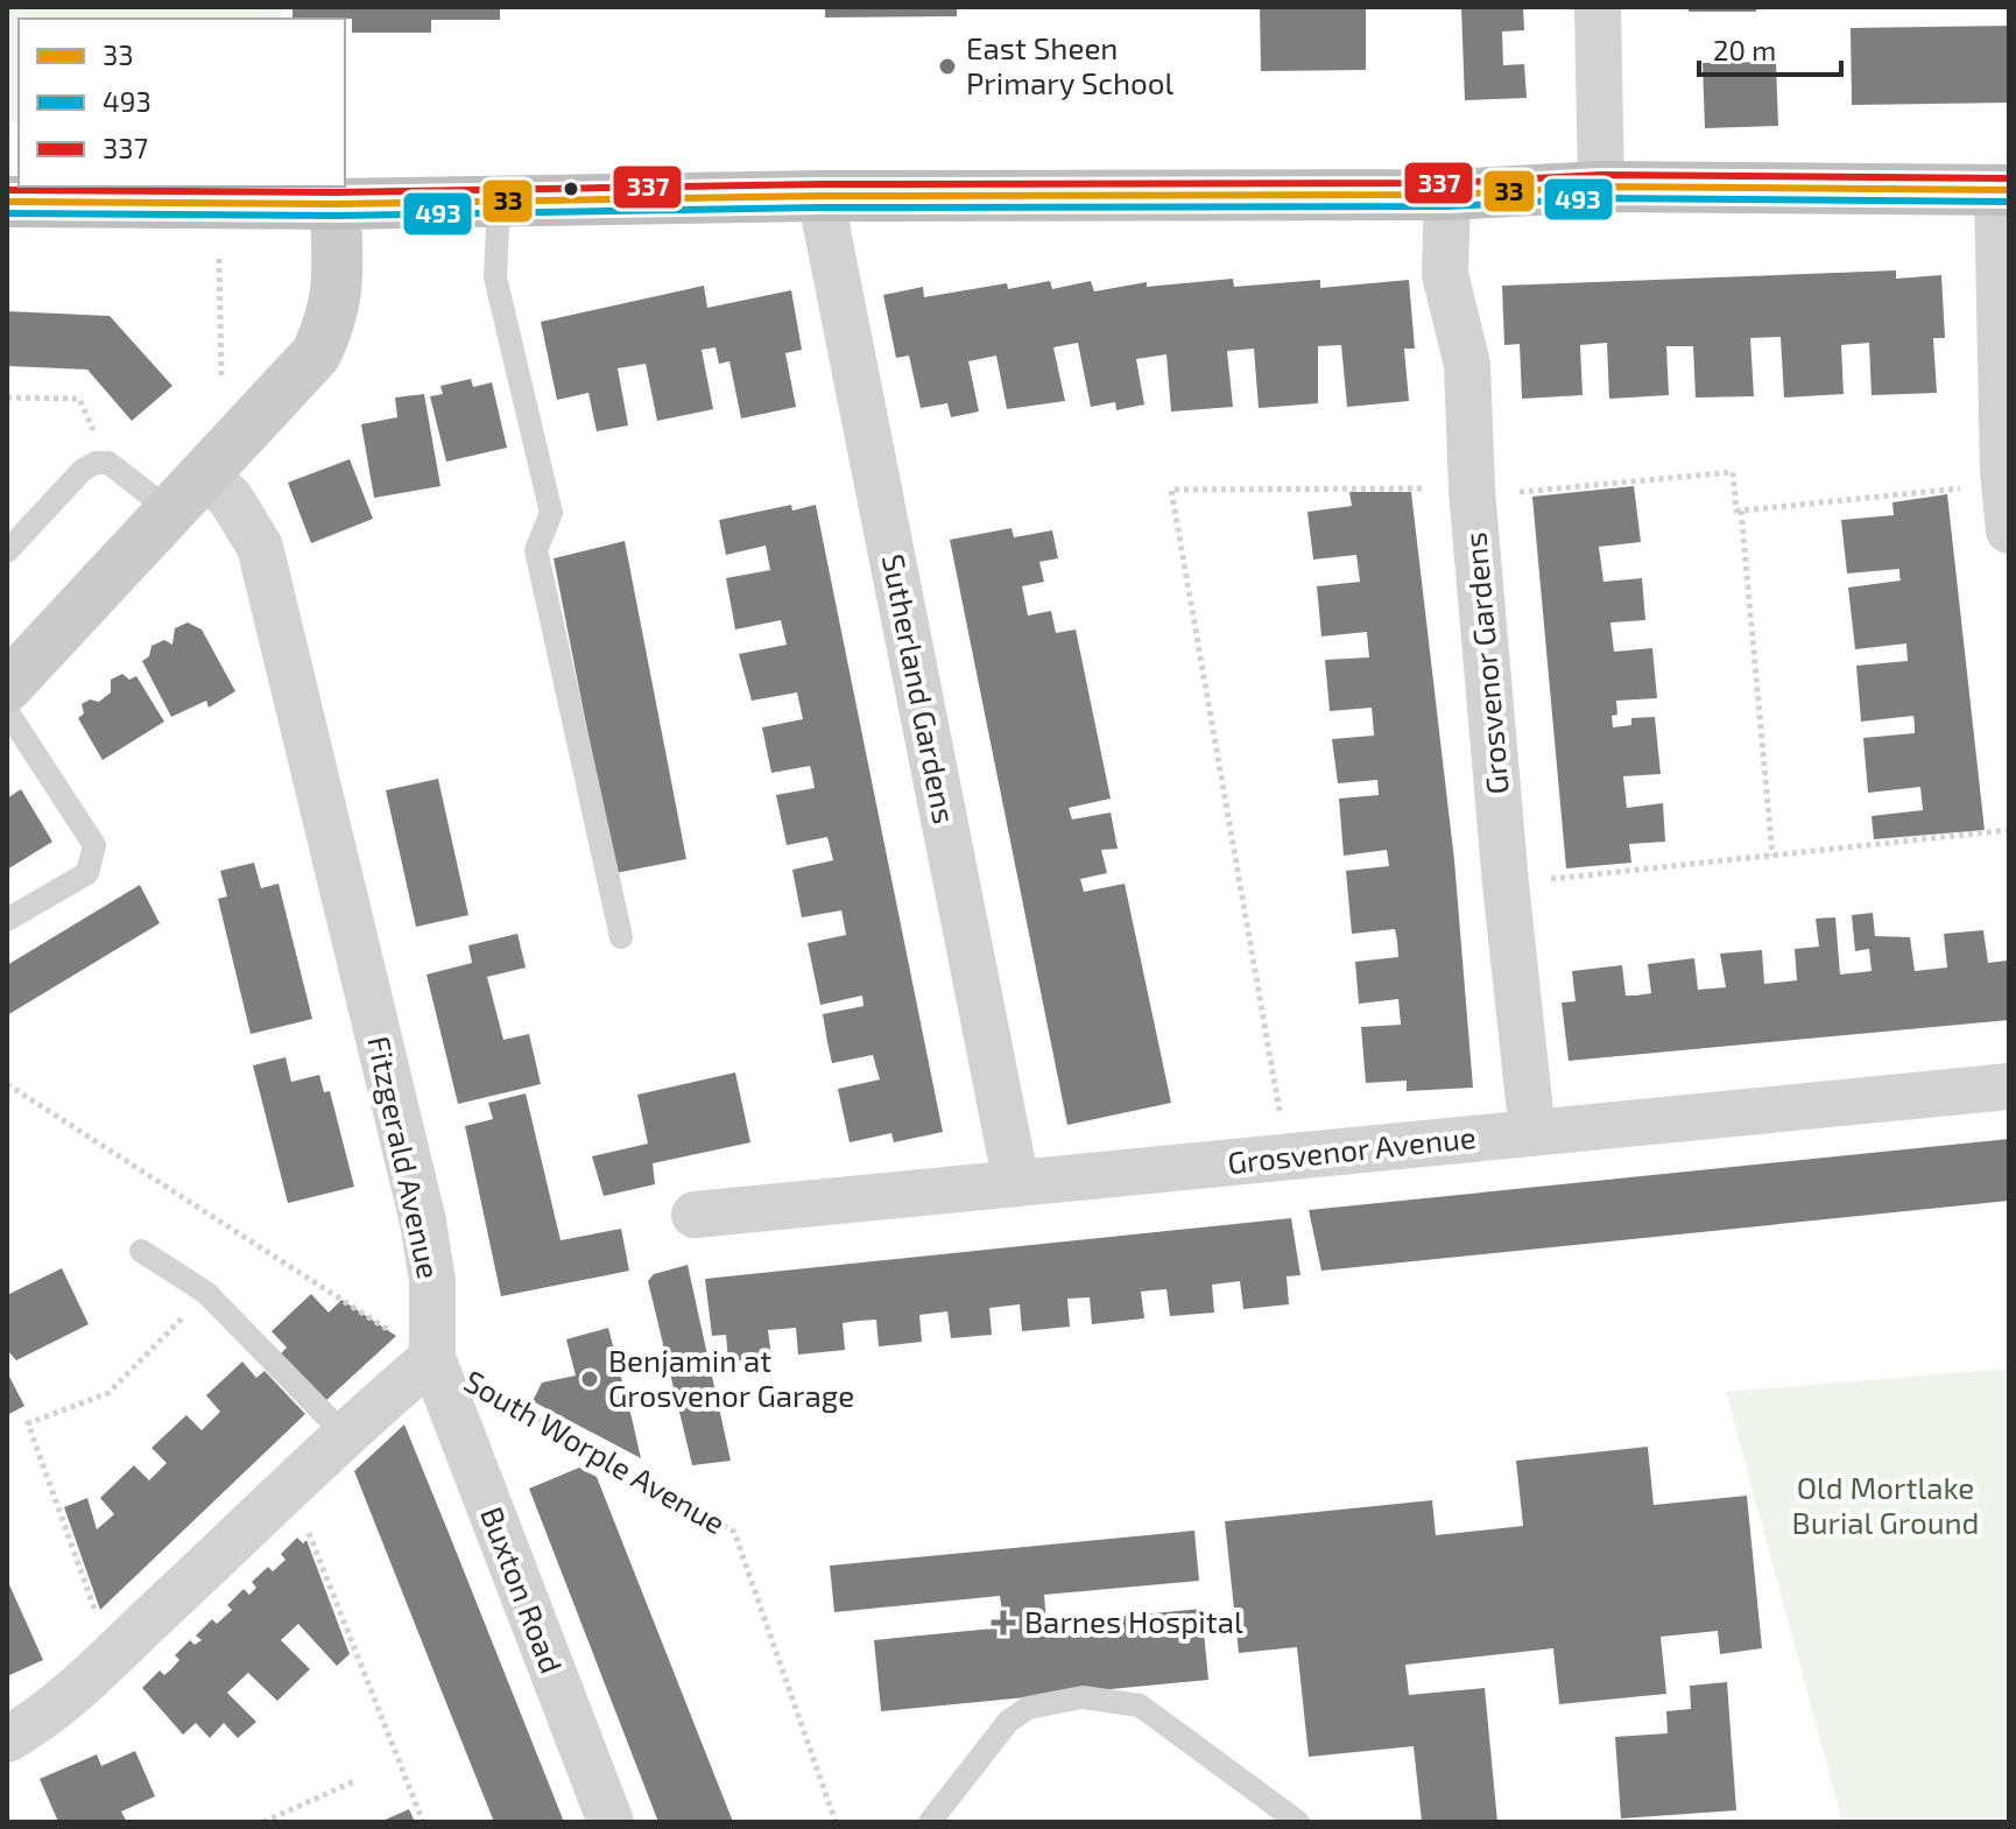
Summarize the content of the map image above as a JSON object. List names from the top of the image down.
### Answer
{
  "streets": {
    "street": [
      "Grosvenor Gardens",
      "Sutherland Gardens",
      "Grosvenor Avenue",
      "Fitzgerald Avenue",
      "Buxton Road"
    ],
    "path": ["South Worple Avenue"]
  },
  "crossings": [
    ["Grosvenor Gardens", "Grosvenor Avenue"],
    ["Sutherland Gardens", "Grosvenor Avenue"],
    ["Fitzgerald Avenue", "South Worple Avenue"],
    ["Fitzgerald Avenue", "Buxton Road"],
    ["South Worple Avenue", "Buxton Road"]
  ],
  "parks": ["Old Mortlake Burial Ground"],
  "places": {
    "other": ["East Sheen Primary School", "Benjamin at Grosvenor Garage"],
    "health": ["Barnes Hospital"]
  },
  "lines": ["transit line 337", "transit line 33", "transit line 493"],
  "legend": ["33", "493", "337"],
  "scale_bar": "20 m"
}
